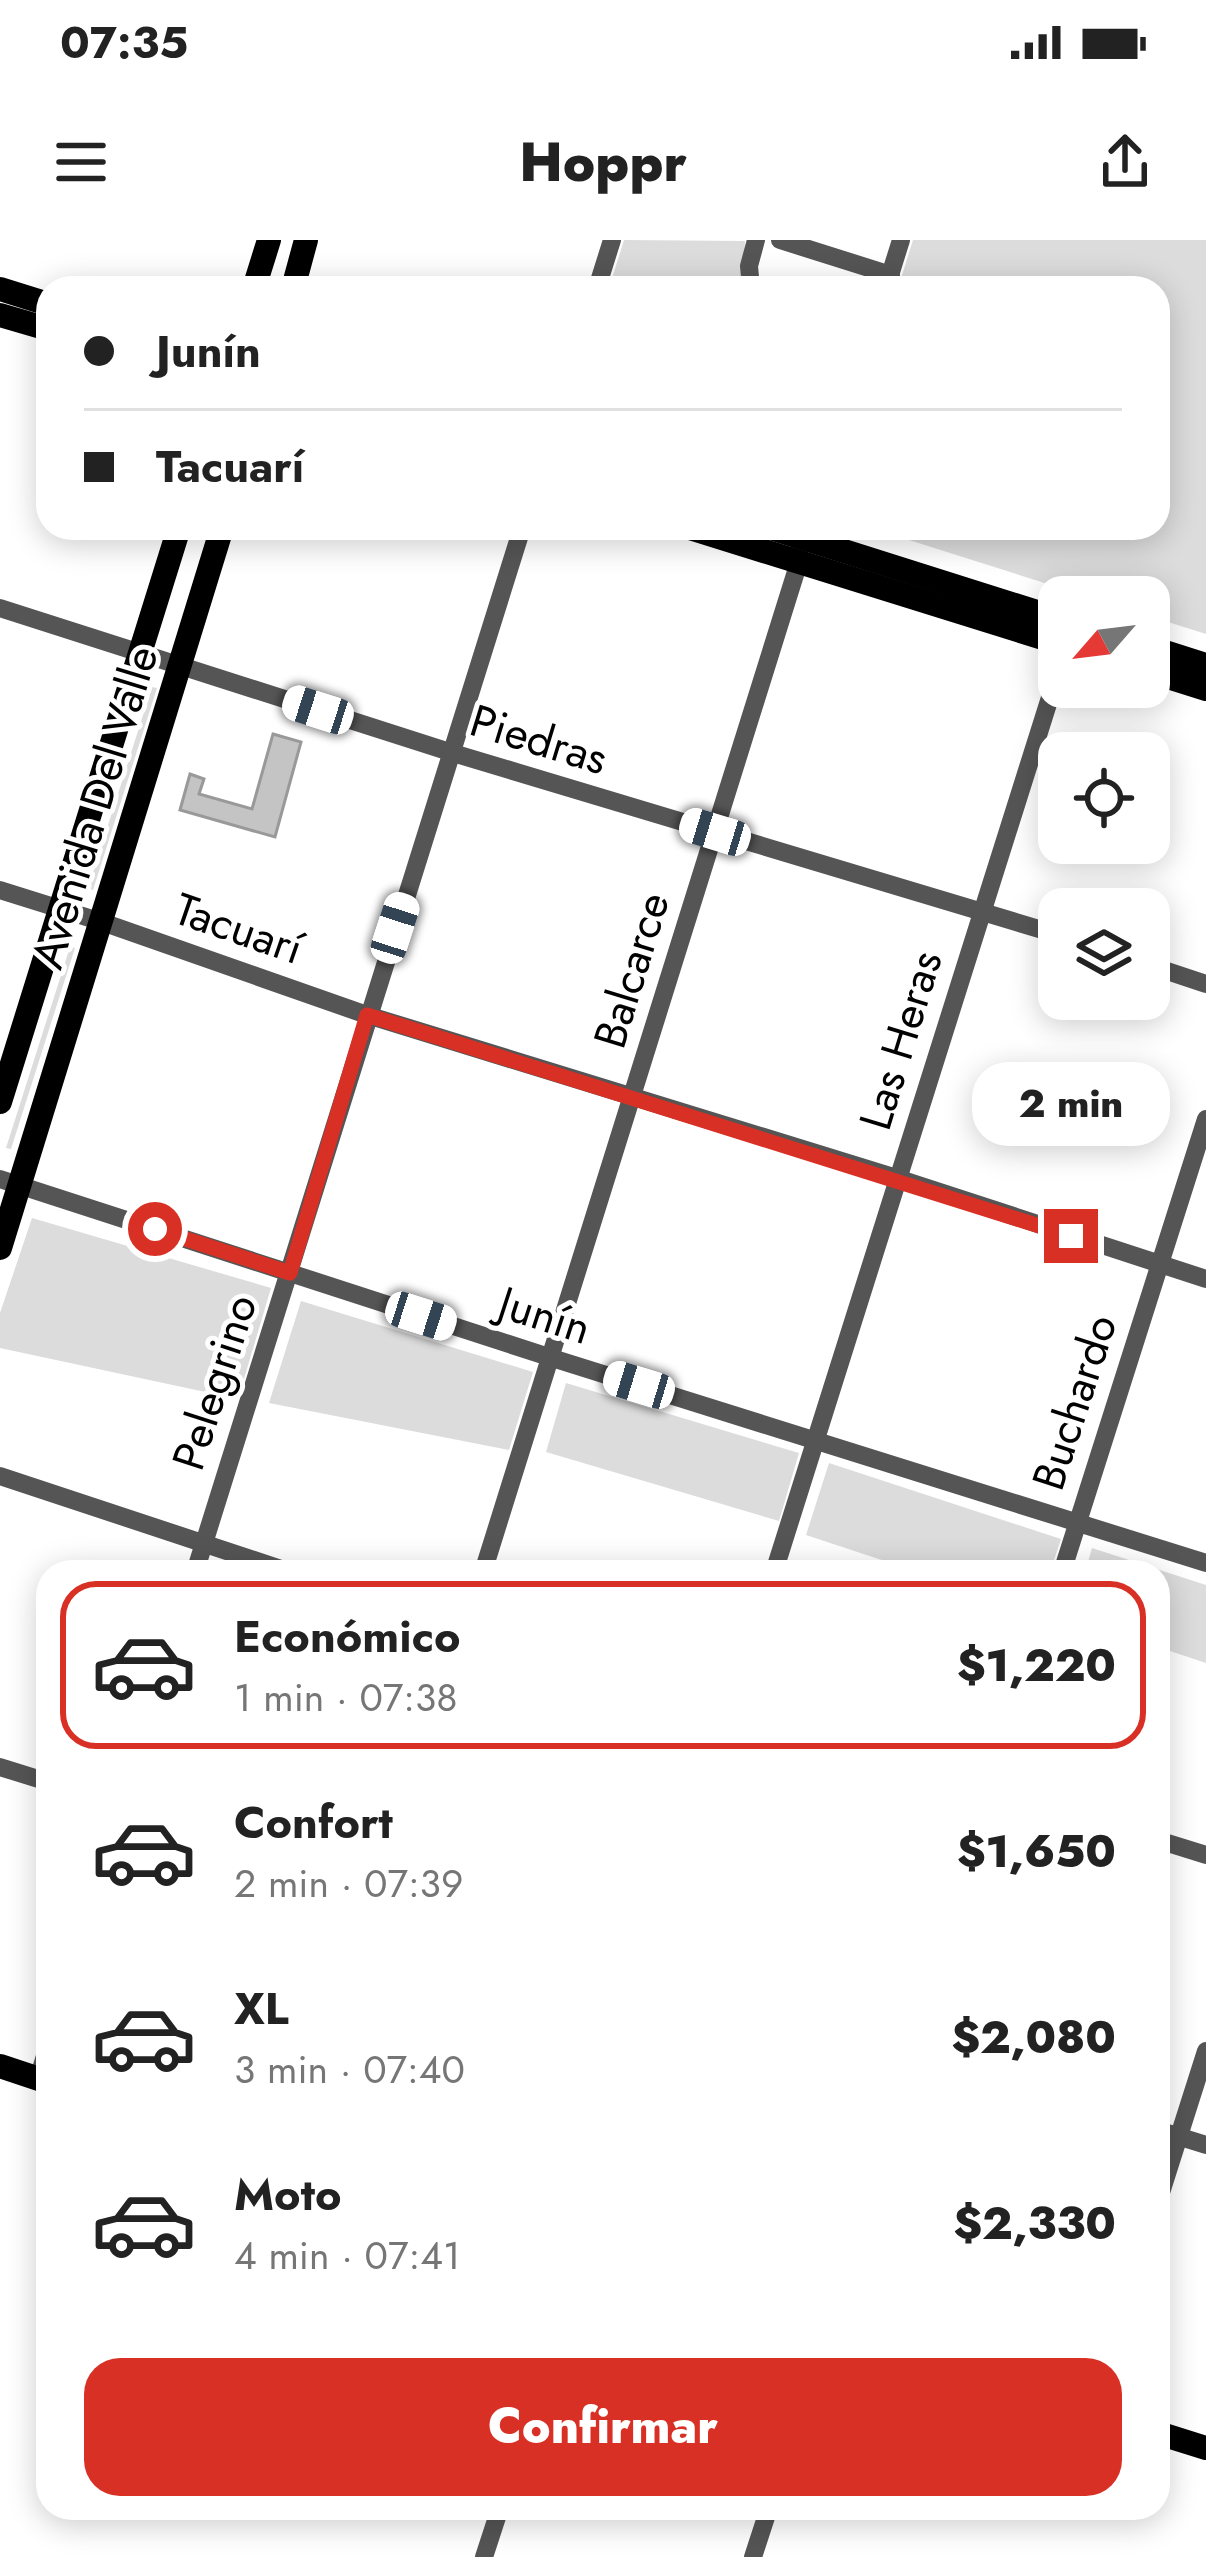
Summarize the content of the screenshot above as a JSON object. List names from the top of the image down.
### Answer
{
  "streets": {
    "main road": ["Avenida Del Valle"],
    "street": [
      "Piedras",
      "Tacuarí",
      "Balcarce",
      "Las Heras",
      "Junín",
      "Pelegrino",
      "Buchardo"
    ]
  },
  "crossings": [
    ["Piedras", "Avenida Del Valle"],
    ["Piedras", "Balcarce"],
    ["Piedras", "Las Heras"],
    ["Piedras", "Pelegrino"],
    ["Avenida Del Valle", "Tacuarí"],
    ["Avenida Del Valle", "Junín"],
    ["Tacuarí", "Balcarce"],
    ["Tacuarí", "Las Heras"],
    ["Tacuarí", "Pelegrino"],
    ["Tacuarí", "Buchardo"],
    ["Balcarce", "Junín"],
    ["Las Heras", "Junín"],
    ["Junín", "Pelegrino"],
    ["Junín", "Buchardo"]
  ],
  "north": "bottom left",
  "page": {
    "status": "07:35",
    "header": "Hoppr",
    "banner": ["Junín", "Tacuarí"],
    "bubble": "2 min",
    "list": [
      {
        "name": "Económico",
        "note": "1 min · 07:38",
        "value": "$1,220"
      },
      {
        "name": "Confort",
        "note": "2 min · 07:39",
        "value": "$1,650"
      },
      {
        "name": "XL",
        "note": "3 min · 07:40",
        "value": "$2,080"
      },
      {
        "name": "Moto",
        "note": "4 min · 07:41",
        "value": "$2,330"
      }
    ],
    "buttons": "Confirmar"
  }
}
